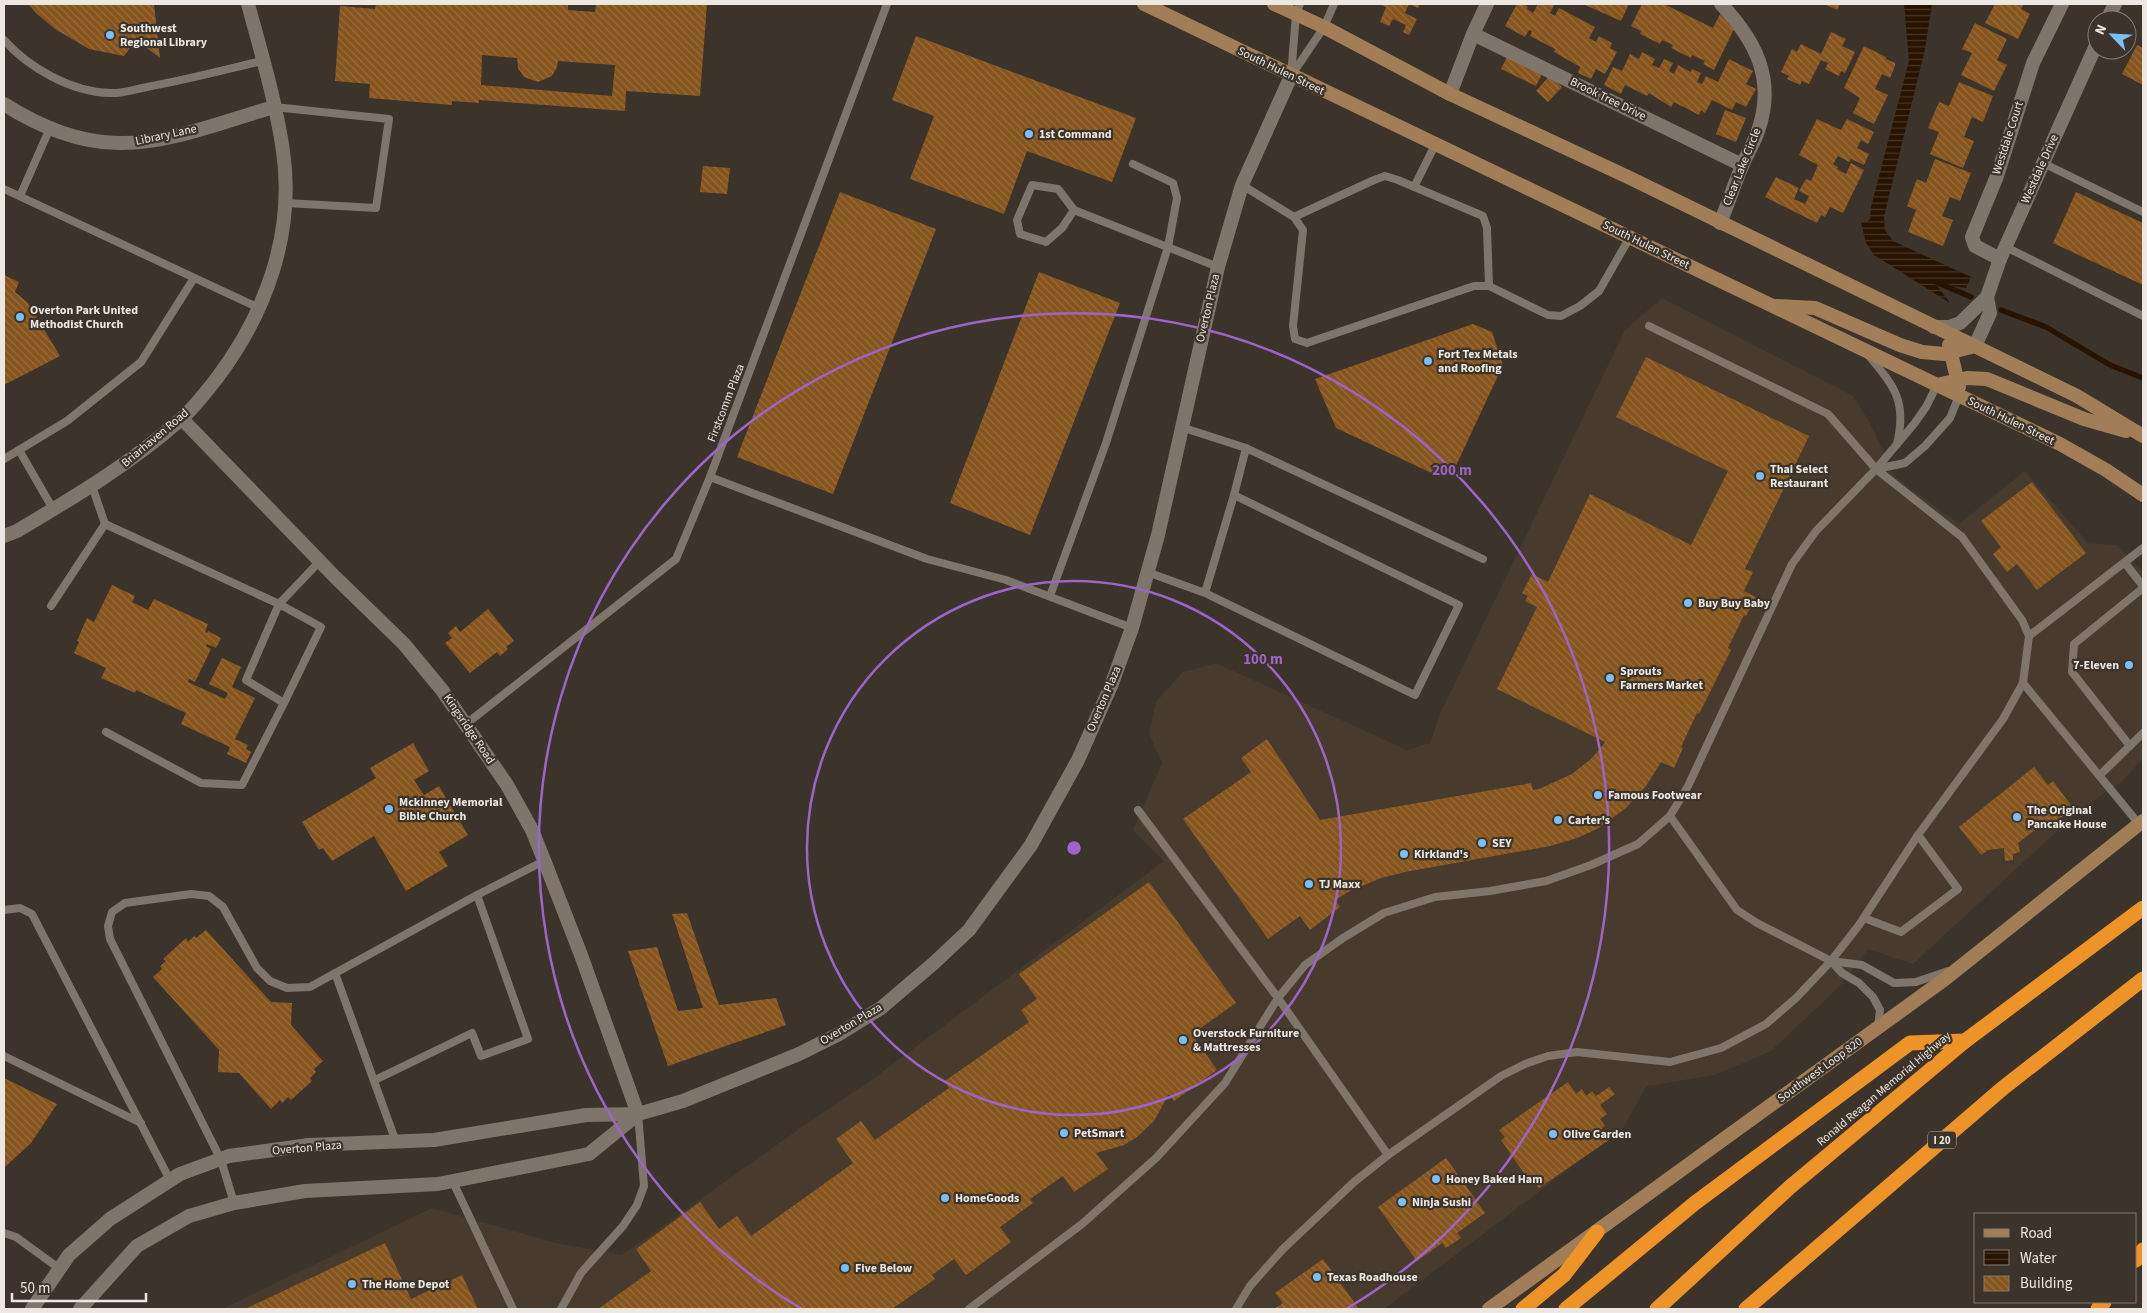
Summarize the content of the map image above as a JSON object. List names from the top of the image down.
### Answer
{
  "streets": {
    "highway": ["Ronald Reagan Memorial Highway", "I 20"],
    "main road": ["South Hulen Street", "Southwest Loop 820"],
    "street": [
      "Brook Tree Drive",
      "Library Lane",
      "Westdale Court",
      "Clear Lake Circle",
      "Westdale Drive",
      "Overton Plaza",
      "Briarhaven Road",
      "Kingsridge Road"
    ],
    "lane": ["Firstcomm Plaza"]
  },
  "crossings": [
    ["South Hulen Street", "Overton Plaza"],
    ["Brook Tree Drive", "Clear Lake Circle"],
    ["Library Lane", "Briarhaven Road"],
    ["Westdale Court", "Westdale Drive"],
    ["Overton Plaza", "Kingsridge Road"],
    ["Firstcomm Plaza", "Kingsridge Road"],
    ["Briarhaven Road", "Kingsridge Road"]
  ],
  "places": [
    "Southwest Regional Library",
    "1st Command",
    "Overton Park United Methodist Church",
    "Fort Tex Metals and Roofing",
    "Thai Select Restaurant",
    "Buy Buy Baby",
    "7-Eleven",
    "Sprouts Farmers Market",
    "Famous Footwear",
    "Mckinney Memorial Bible Church",
    "The Original Pancake House",
    "Carter's",
    "SEY",
    "Kirkland's",
    "TJ Maxx",
    "Overstock Furniture & Mattresses",
    "PetSmart",
    "Olive Garden",
    "Honey Baked Ham",
    "HomeGoods",
    "Ninja Sushi",
    "Five Below",
    "Texas Roadhouse",
    "The Home Depot"
  ],
  "legend": ["Road", "Water", "Building"],
  "scale_bar": "50 m",
  "north": "top left",
  "rings": ["200 m", "100 m"]
}
